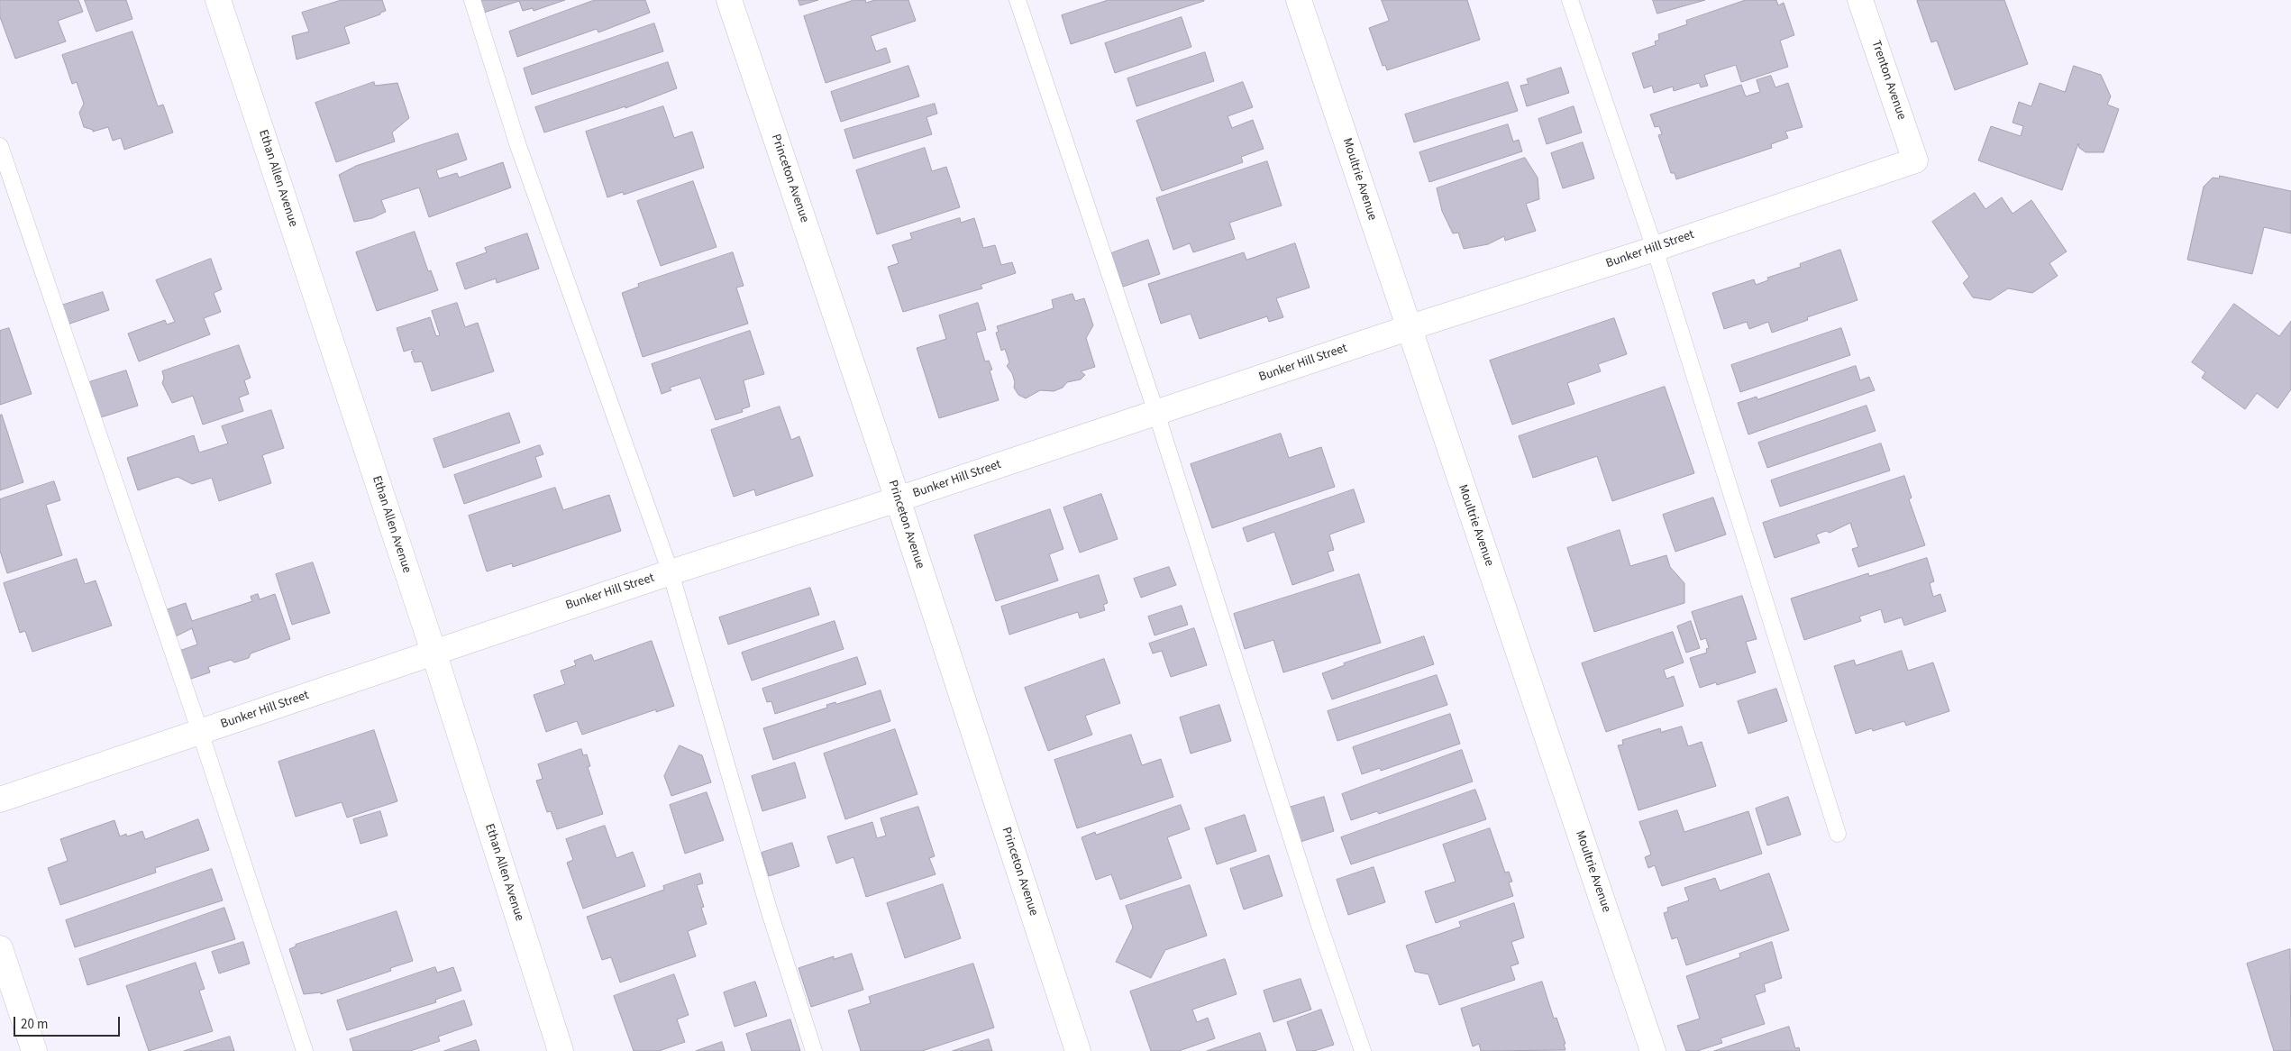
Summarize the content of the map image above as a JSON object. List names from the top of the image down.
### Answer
{
  "streets": {
    "street": [
      "Trenton Avenue",
      "Ethan Allen Avenue",
      "Princeton Avenue",
      "Moultrie Avenue",
      "Bunker Hill Street"
    ]
  },
  "crossings": [
    ["Trenton Avenue", "Bunker Hill Street"],
    ["Ethan Allen Avenue", "Bunker Hill Street"],
    ["Princeton Avenue", "Bunker Hill Street"],
    ["Moultrie Avenue", "Bunker Hill Street"]
  ],
  "scale_bar": "20 m"
}
